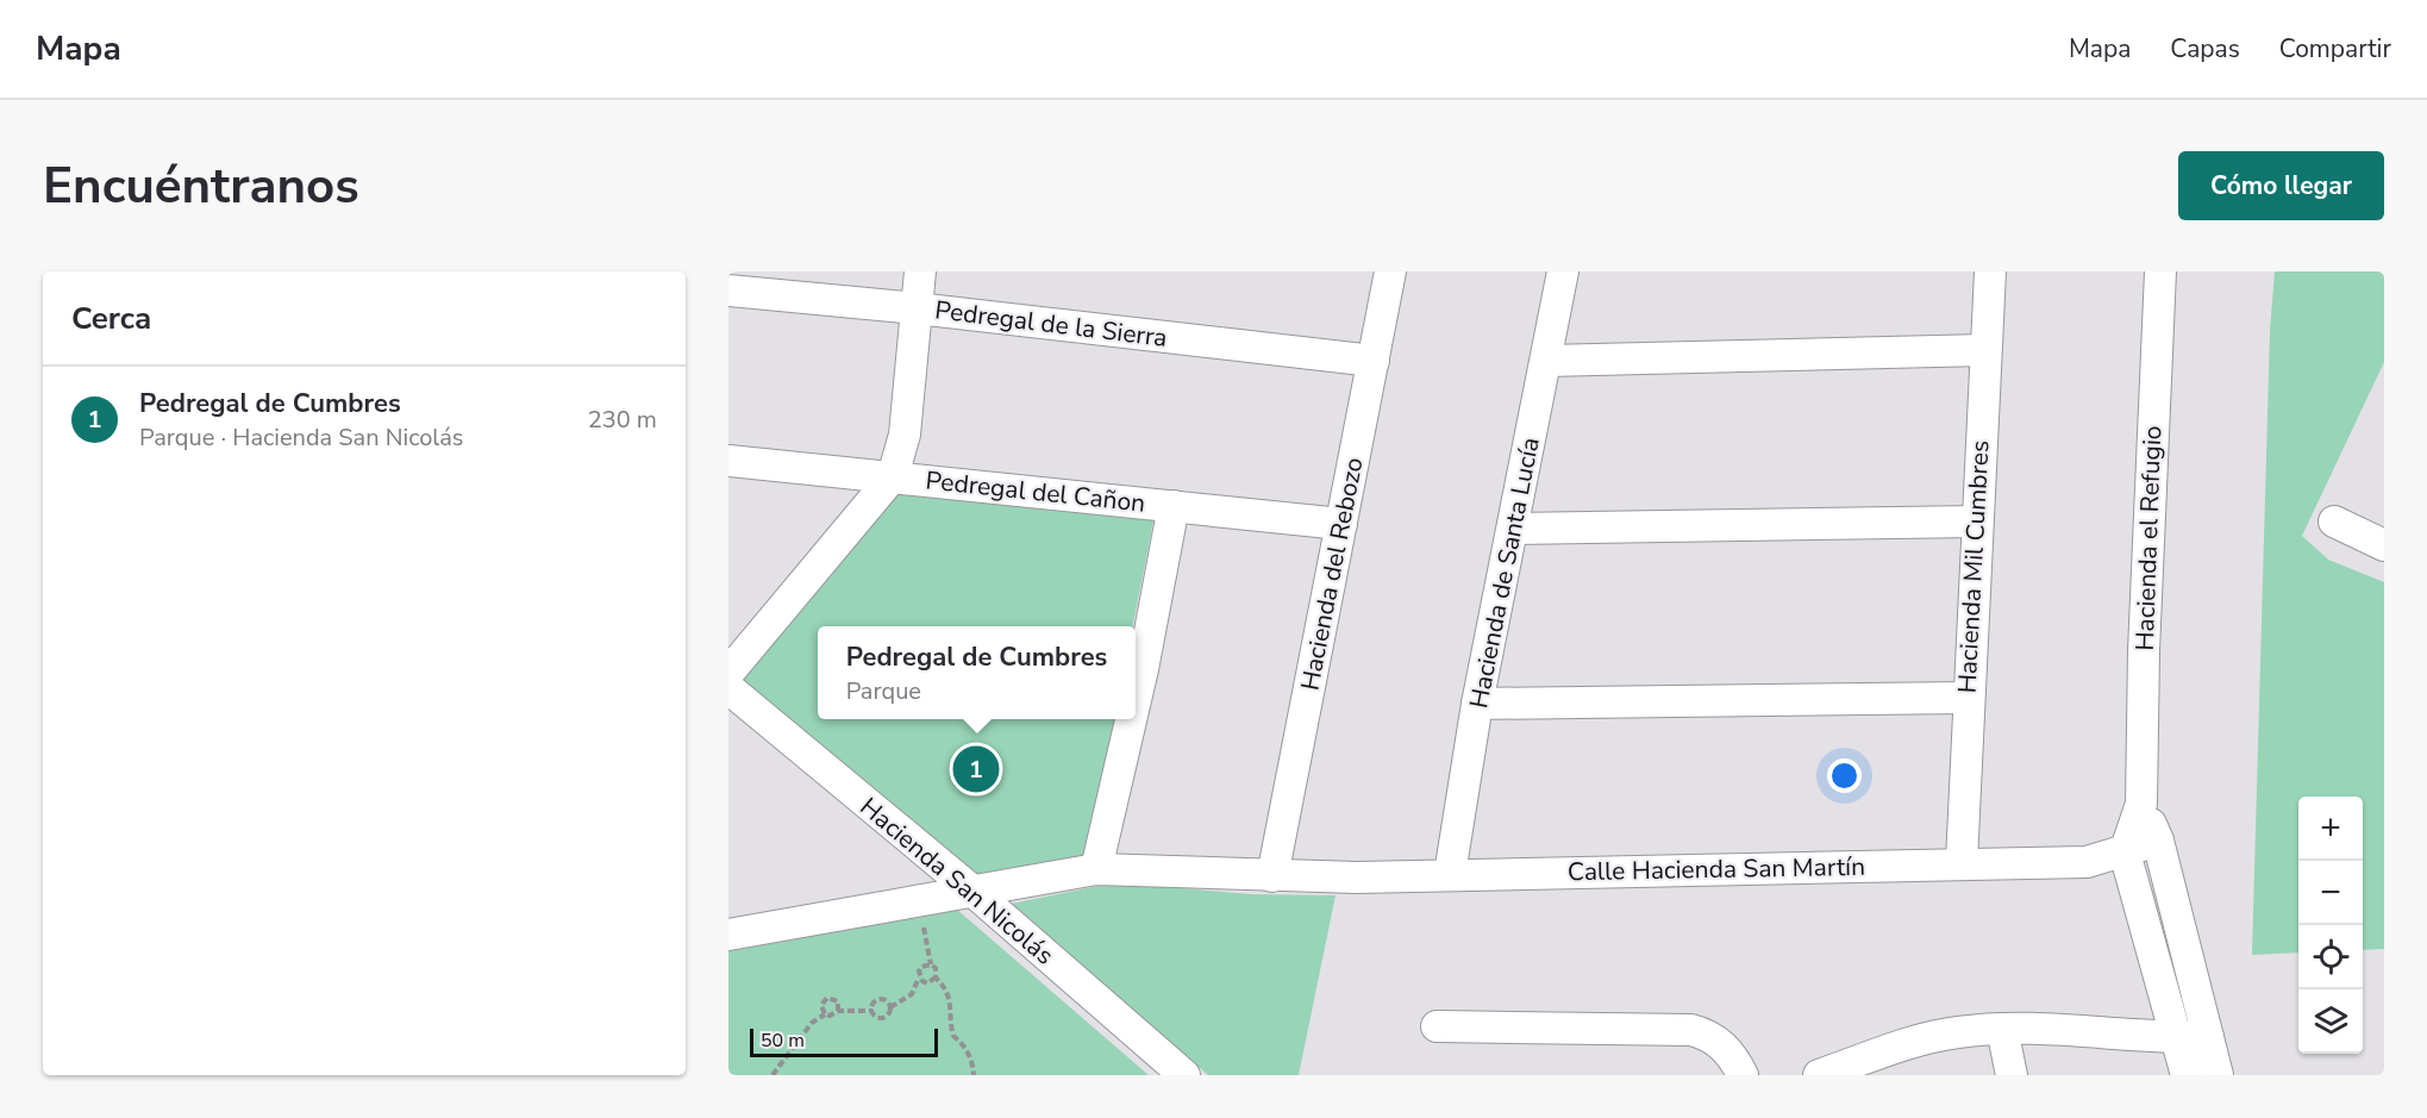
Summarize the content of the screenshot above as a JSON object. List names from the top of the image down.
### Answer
{
  "streets": {
    "street": [
      "Pedregal de la Sierra",
      "Pedregal del Cañon",
      "Hacienda el Refugio",
      "Hacienda Mil Cumbres",
      "Hacienda de Santa Lucía",
      "Hacienda del Rebozo",
      "Calle Hacienda San Martín",
      "Hacienda San Nicolás"
    ]
  },
  "crossings": [
    ["Pedregal de la Sierra", "Hacienda del Rebozo"],
    ["Pedregal del Cañon", "Hacienda del Rebozo"],
    ["Hacienda el Refugio", "Calle Hacienda San Martín"],
    ["Hacienda Mil Cumbres", "Calle Hacienda San Martín"],
    ["Hacienda de Santa Lucía", "Calle Hacienda San Martín"],
    ["Hacienda del Rebozo", "Calle Hacienda San Martín"],
    ["Calle Hacienda San Martín", "Hacienda San Nicolás"]
  ],
  "scale_bar": "50 m",
  "page": {
    "header": "Mapa",
    "nav": ["Mapa", "Capas", "Compartir"],
    "buttons": "Cómo llegar",
    "title": "Encuéntranos",
    "heading": "Cerca",
    "list": [
      {
        "mark": "1",
        "name": "Pedregal de Cumbres",
        "note": "Parque · Hacienda San Nicolás",
        "value": "230 m"
      }
    ],
    "popup": ["Pedregal de Cumbres", "Parque"],
    "pins": "1",
    "map_buttons": ["+", "−"],
    "scale": "50 m"
  }
}
